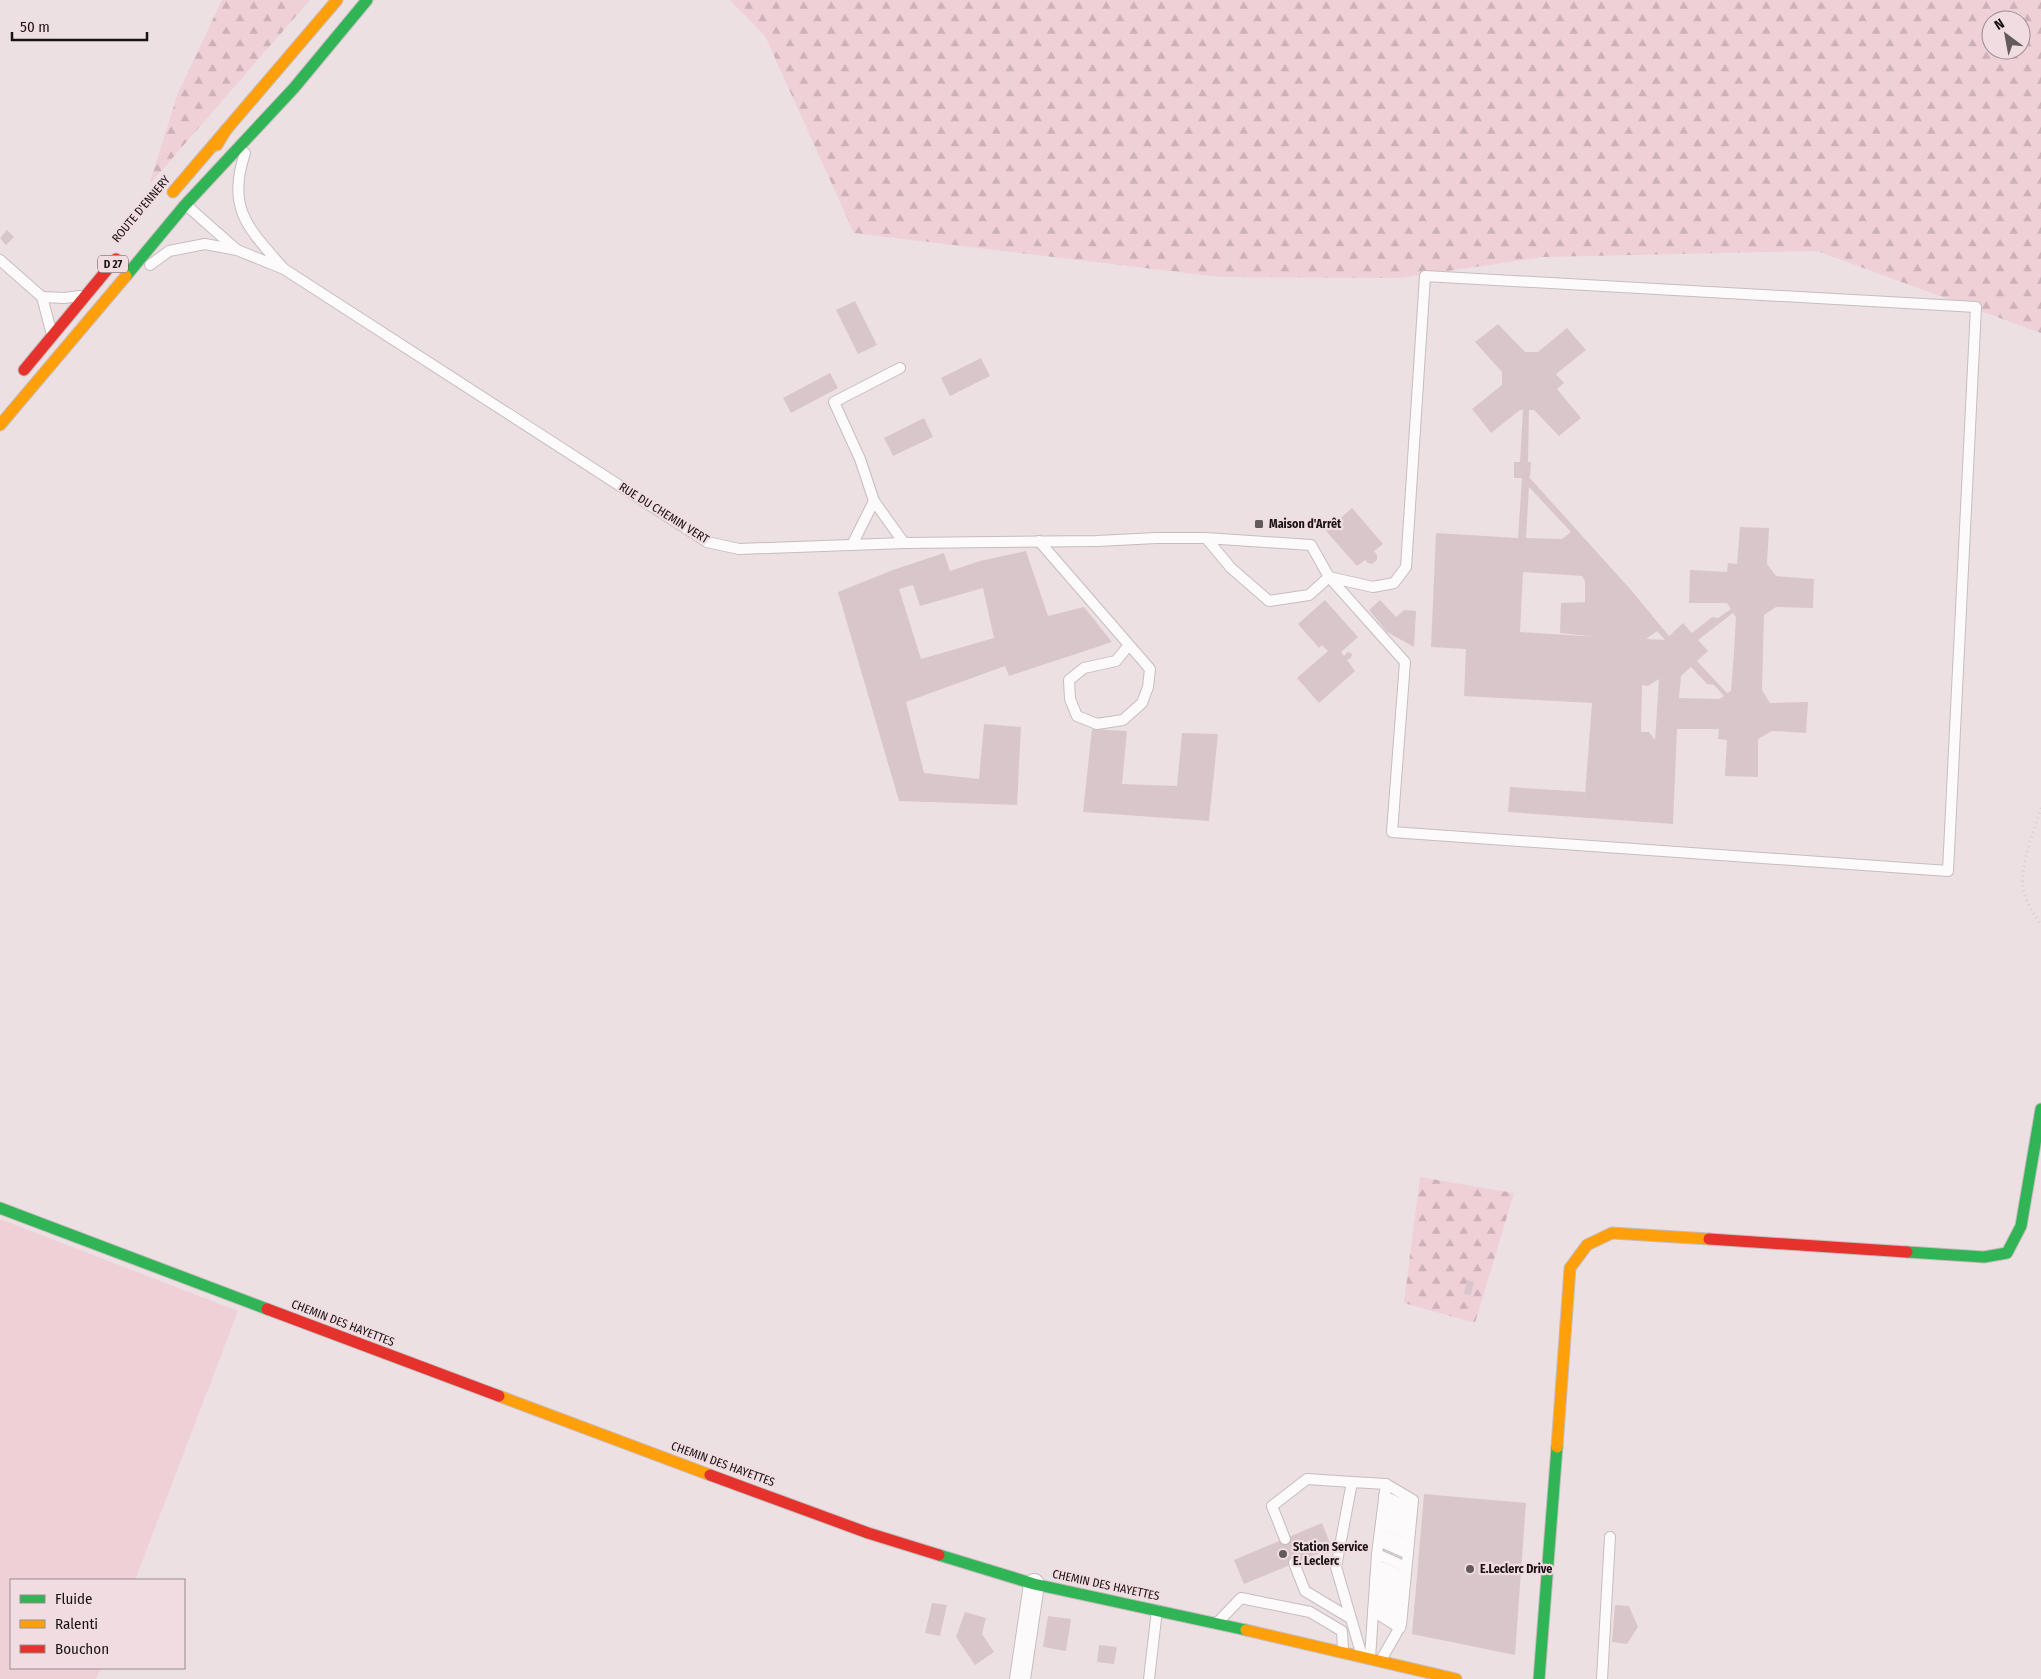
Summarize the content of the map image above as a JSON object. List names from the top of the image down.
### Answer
{
  "streets": {
    "street": ["ROUTE D'ENNERY", "D 27", "CHEMIN DES HAYETTES"],
    "lane": ["RUE DU CHEMIN VERT"]
  },
  "places": {
    "transit": ["Maison d'Arrêt"],
    "other": ["Station Service E. Leclerc", "E.Leclerc Drive"]
  },
  "legend": ["Fluide", "Ralenti", "Bouchon"],
  "scale_bar": "50 m",
  "north": "top left"
}
